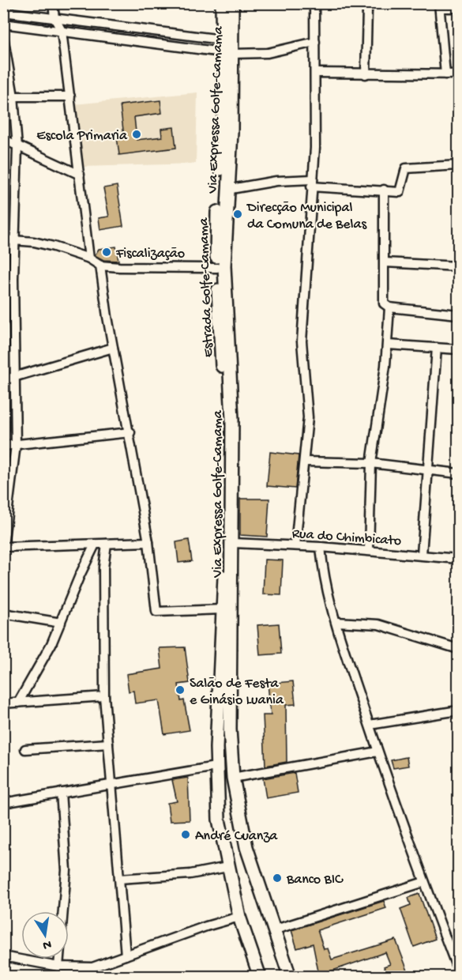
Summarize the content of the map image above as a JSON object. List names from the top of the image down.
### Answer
{
  "streets": {
    "highway": ["Via Expressa Golfe-Camama", "Estrada Golfe-Camama"],
    "street": ["Rua do Chimbicato"]
  },
  "crossings": [
    ["Via Expressa Golfe-Camama", "Estrada Golfe-Camama"],
    ["Via Expressa Golfe-Camama", "Rua do Chimbicato"]
  ],
  "places": [
    "Escola Primaria",
    "Direcção Municipal da Comuna de Belas",
    "Fiscalização",
    "Salão de Festa e Ginásio Luania",
    "André Cuanza",
    "Banco BIC"
  ],
  "north": "bottom"
}
